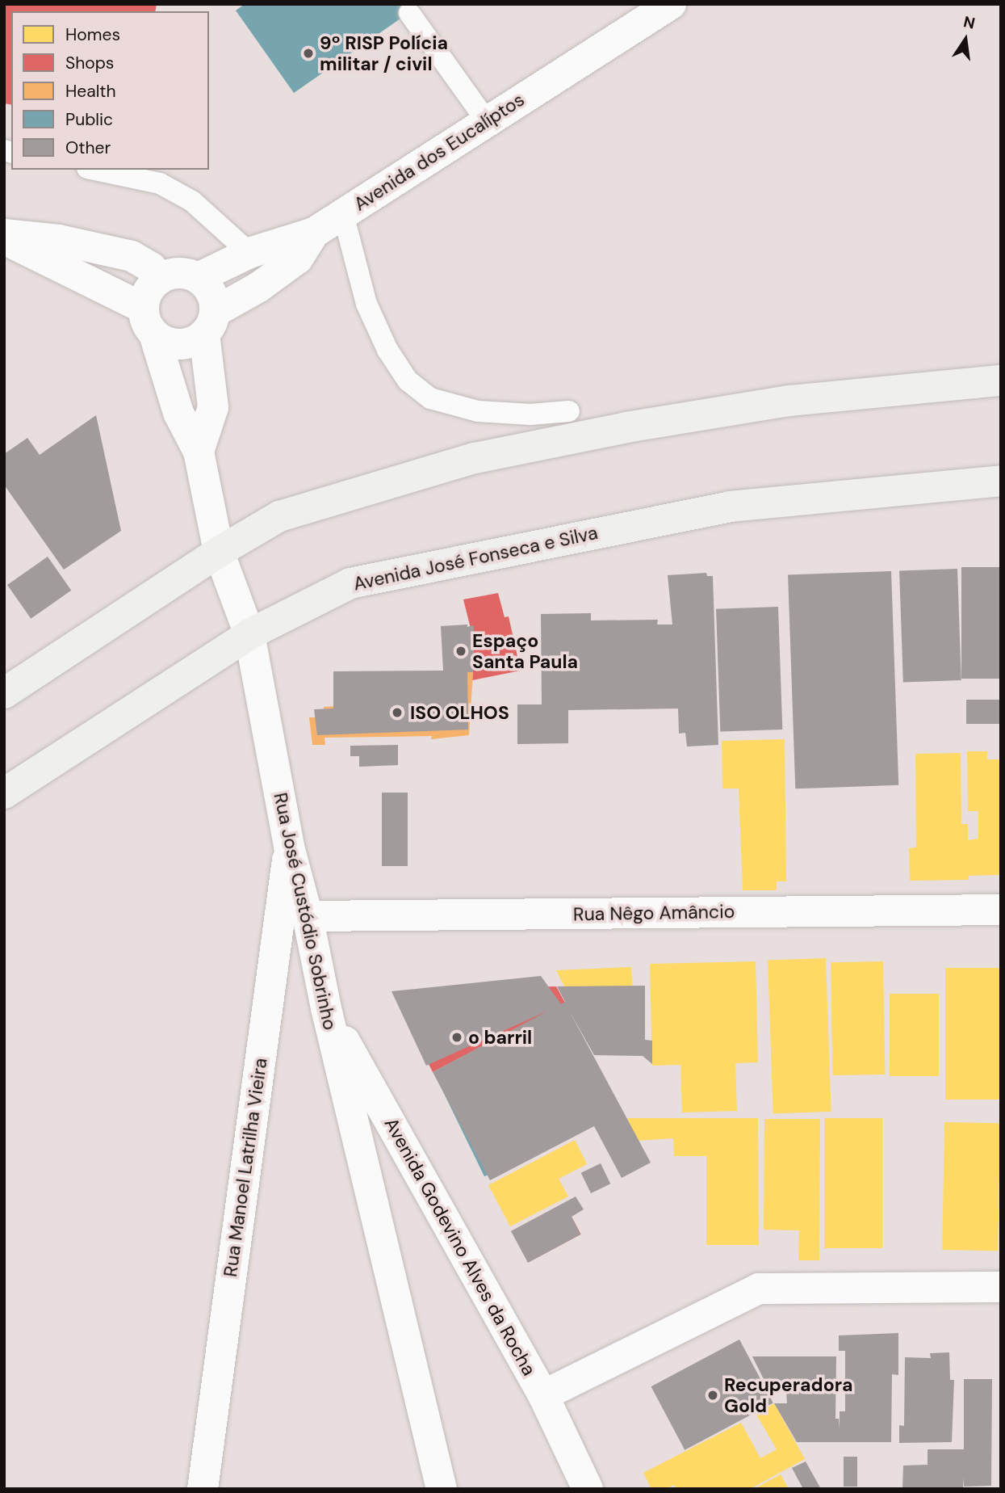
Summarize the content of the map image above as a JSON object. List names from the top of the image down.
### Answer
{
  "streets": {
    "main road": ["Avenida José Fonseca e Silva"],
    "street": [
      "Avenida dos Eucalíptos",
      "Rua José Custódio Sobrinho",
      "Rua Nêgo Amâncio",
      "Rua Manoel Latrilha Vieira",
      "Avenida Godevino Alves da Rocha"
    ]
  },
  "crossings": [
    ["Avenida dos Eucalíptos", "Rua José Custódio Sobrinho"],
    ["Avenida José Fonseca e Silva", "Rua José Custódio Sobrinho"],
    ["Rua José Custódio Sobrinho", "Rua Nêgo Amâncio"],
    ["Rua José Custódio Sobrinho", "Rua Manoel Latrilha Vieira"],
    ["Rua José Custódio Sobrinho", "Avenida Godevino Alves da Rocha"]
  ],
  "places": [
    "9º RISP Polícia militar / civil",
    "Espaço Santa Paula",
    "ISO OLHOS",
    "o barril",
    "Recuperadora Gold"
  ],
  "legend": [
    "Homes",
    "Shops",
    "Health",
    "Public",
    "Other"
  ],
  "north": "top"
}
